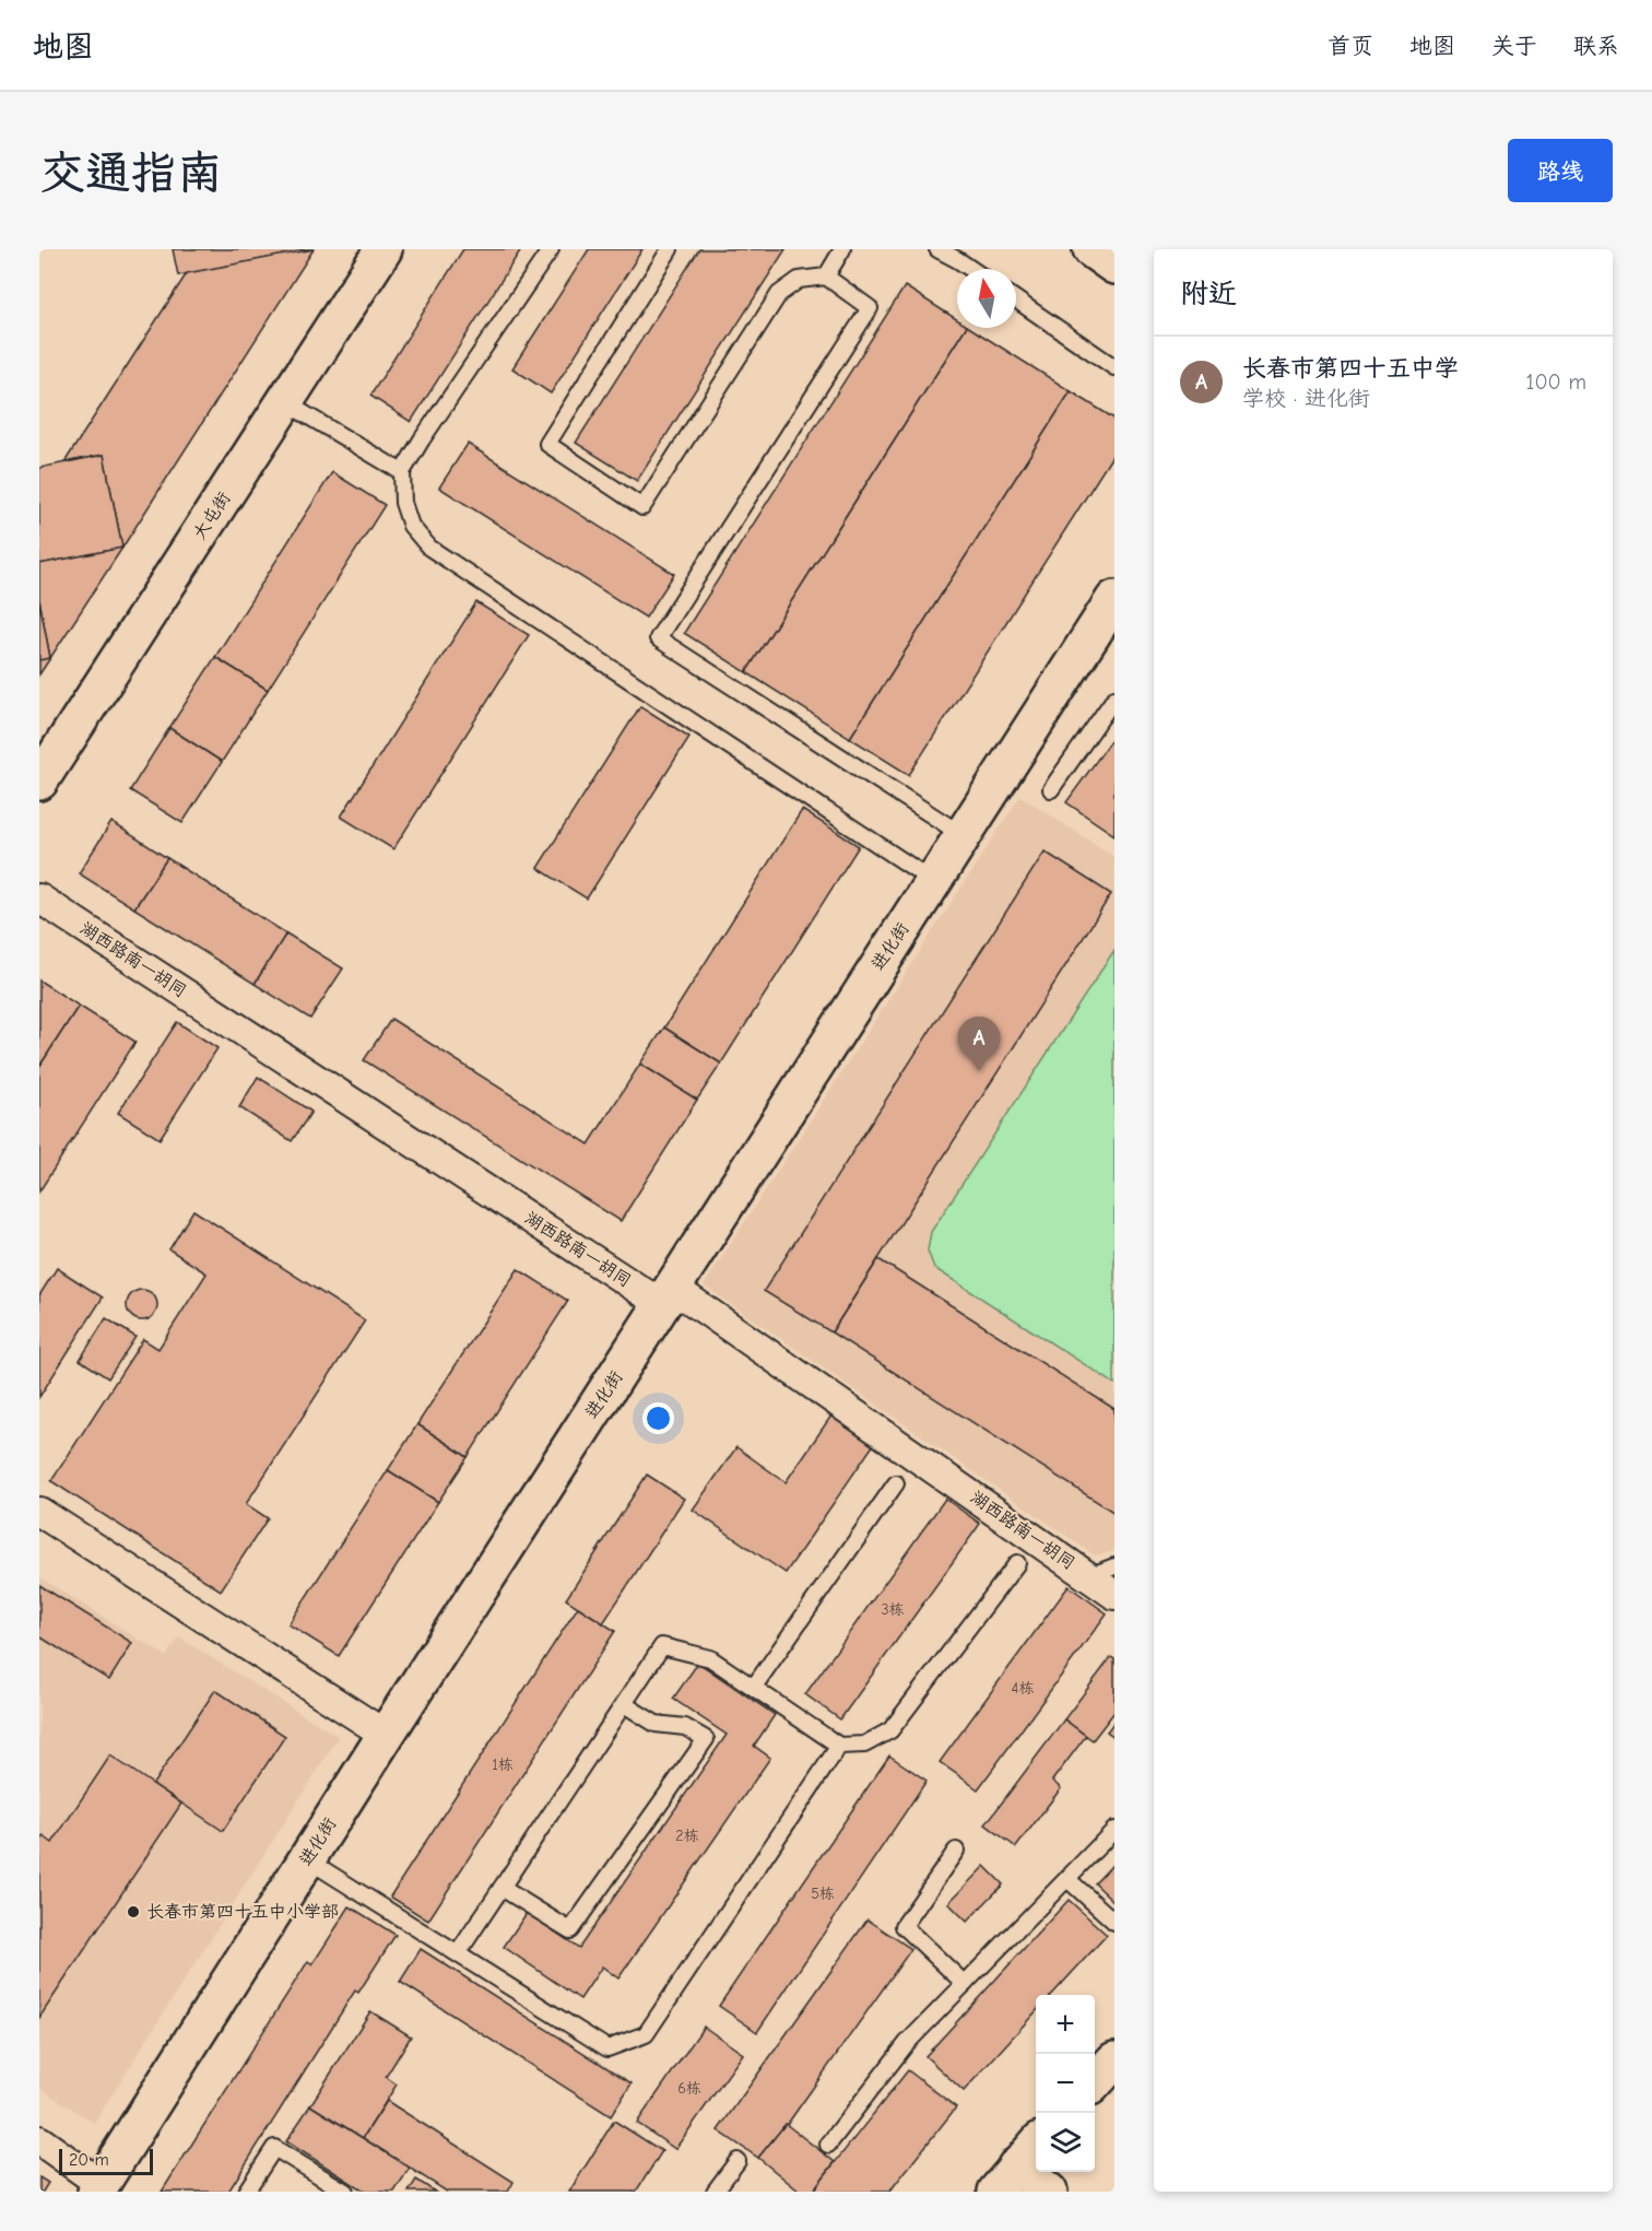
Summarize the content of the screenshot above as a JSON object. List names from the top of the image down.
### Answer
{
  "streets": {
    "street": ["大屯街", "进化街", "湖西路南一胡同"]
  },
  "crossings": [
    ["进化街", "湖西路南一胡同"]
  ],
  "places": ["长春市第四十五中小学部"],
  "house_numbers": [
    "3栋",
    "4栋",
    "1栋",
    "2栋",
    "5栋",
    "6栋"
  ],
  "scale_bar": "20 m",
  "north": "top",
  "page": {
    "header": "地图",
    "nav": [
      "首页",
      "地图",
      "关于",
      "联系"
    ],
    "buttons": "路线",
    "title": "交通指南",
    "heading": "附近",
    "list": [
      {
        "mark": "A",
        "name": "长春市第四十五中学",
        "note": "学校 · 进化街",
        "value": "100 m"
      }
    ],
    "pins": "A",
    "map_buttons": ["+", "−"],
    "scale": "20 m"
  }
}
